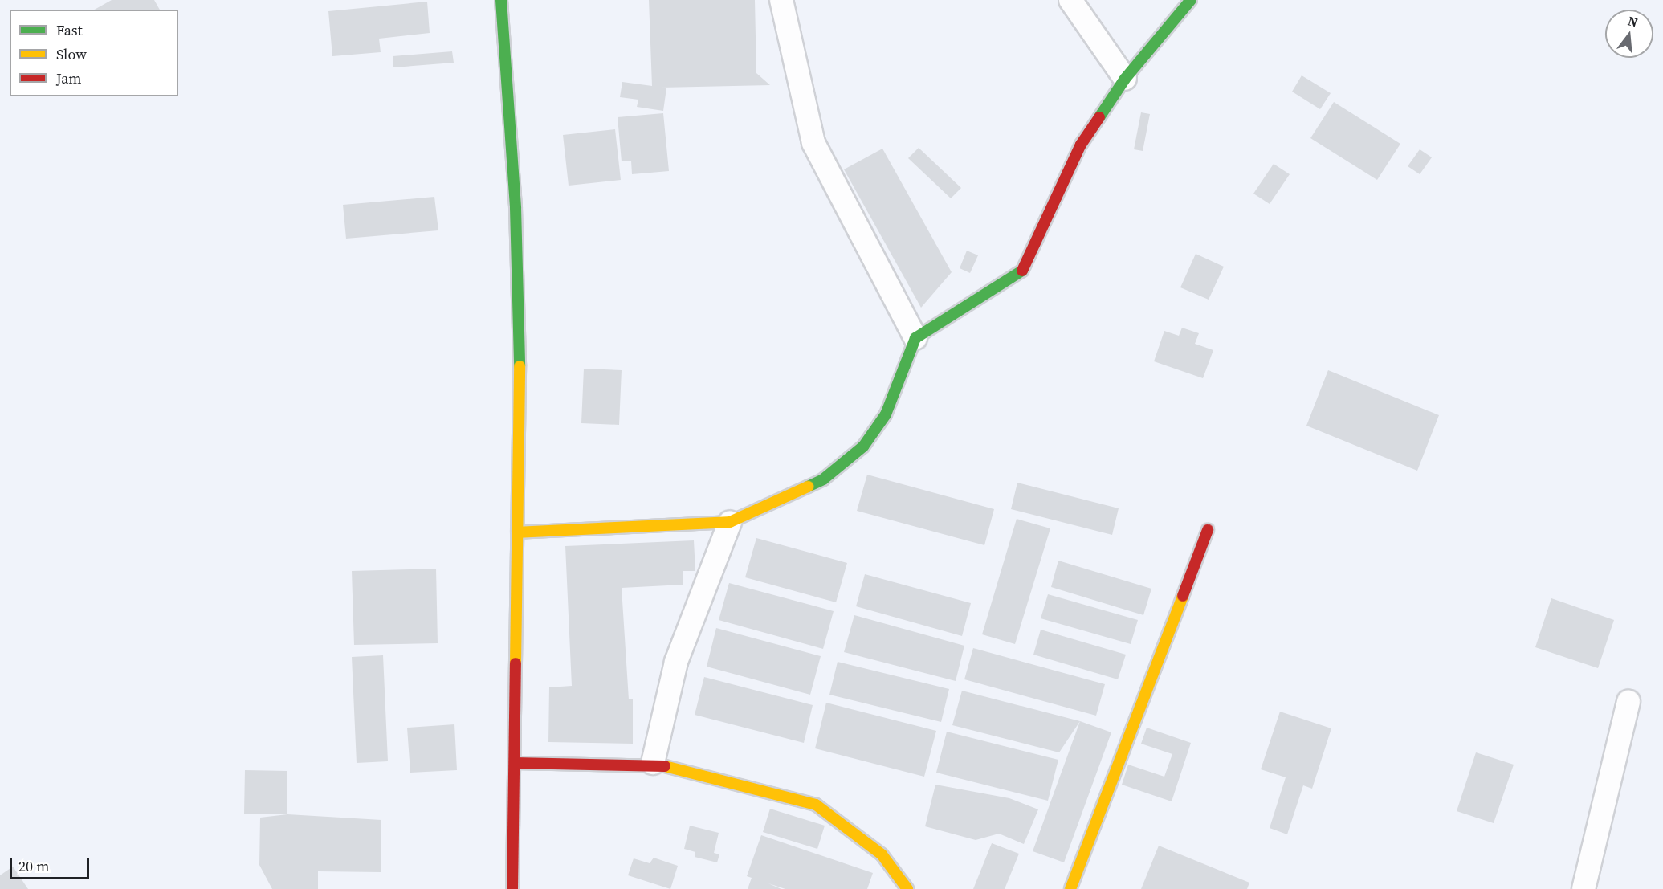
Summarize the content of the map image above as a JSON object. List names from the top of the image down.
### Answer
{
  "legend": ["Fast", "Slow", "Jam"],
  "scale_bar": "20 m",
  "north": "top"
}
